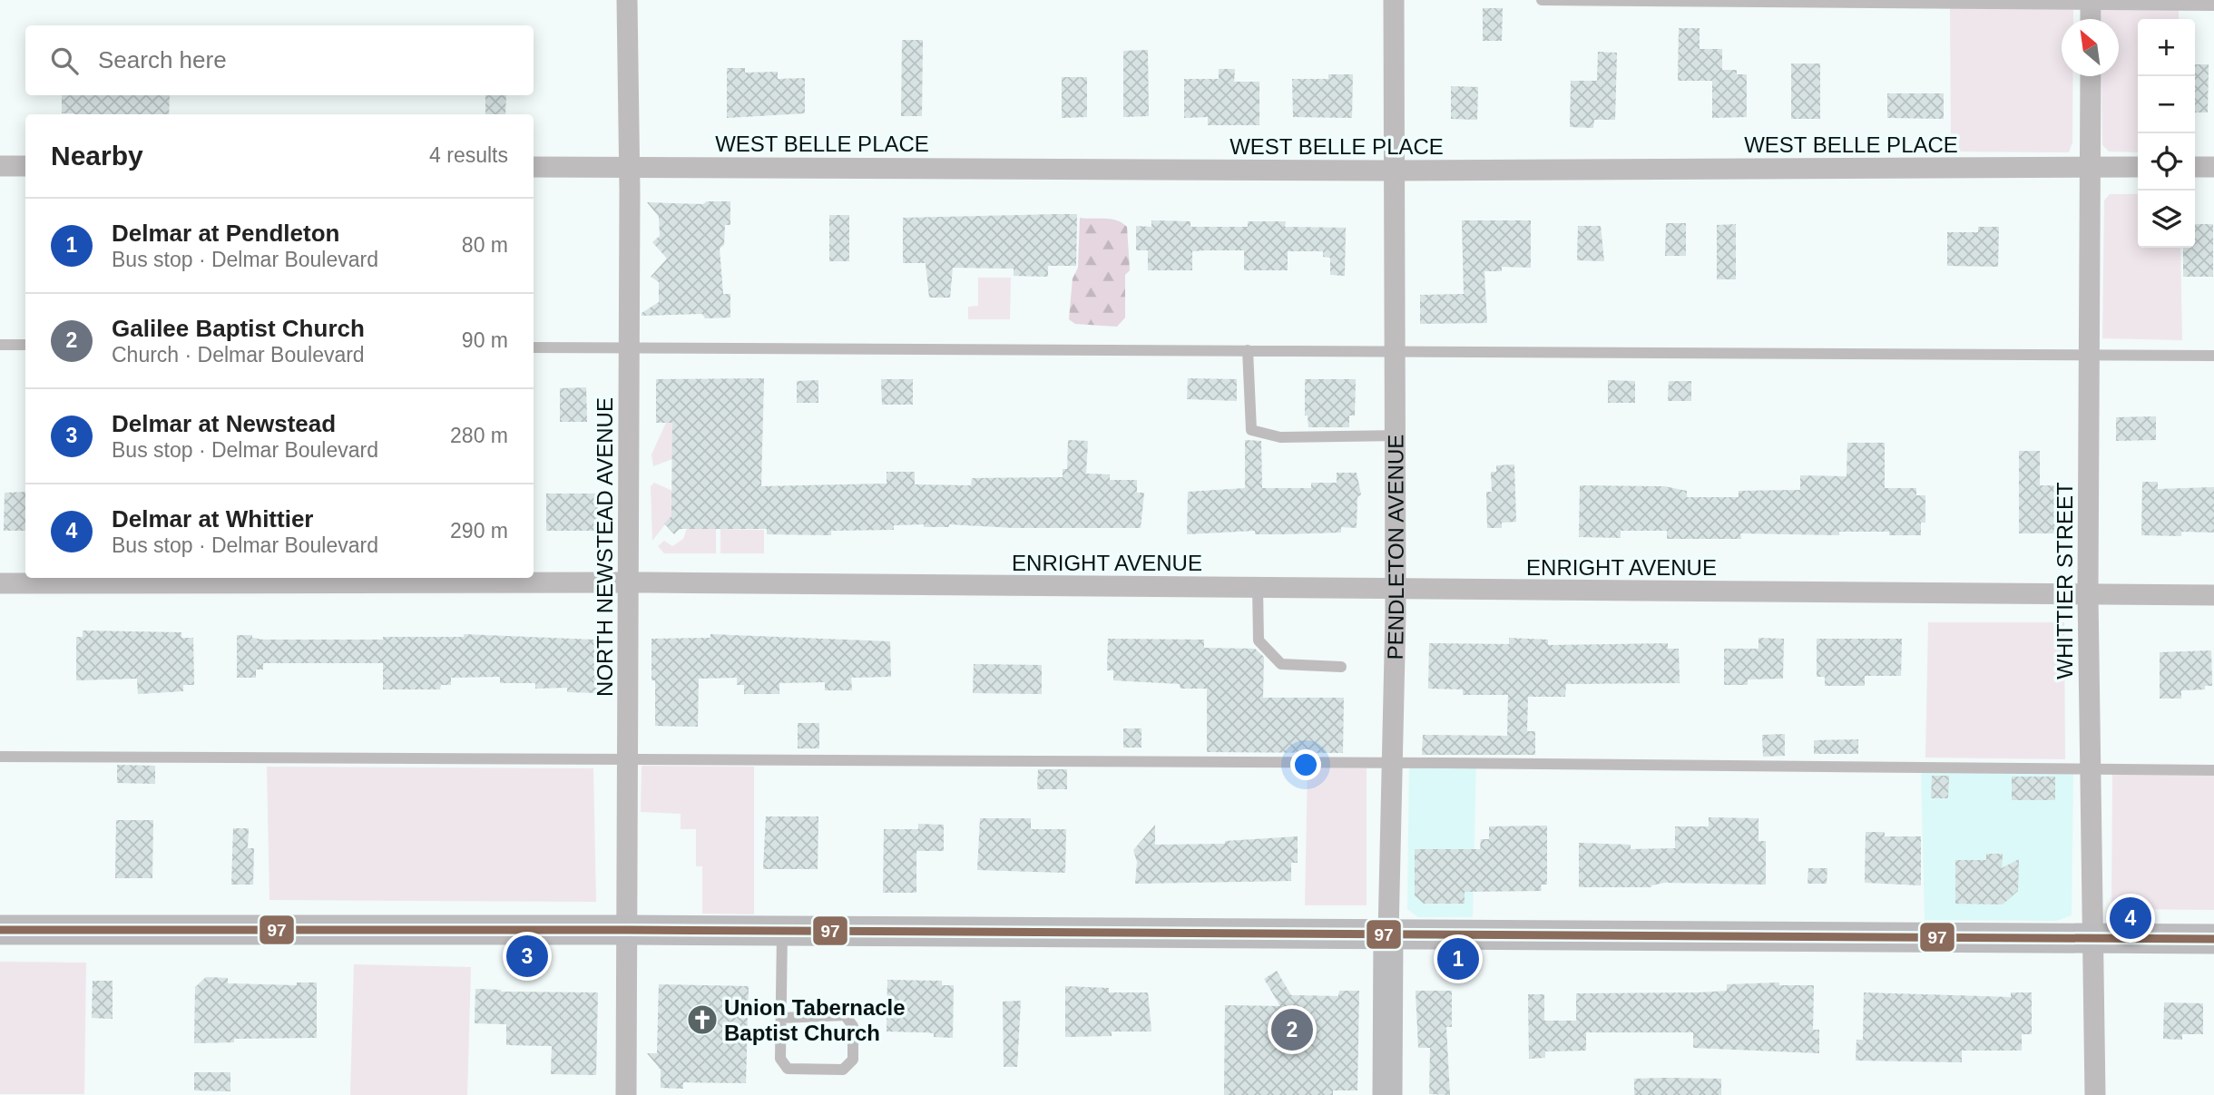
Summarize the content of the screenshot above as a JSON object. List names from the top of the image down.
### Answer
{
  "streets": {
    "main road": ["PENDLETON AVENUE"],
    "street": [
      "WEST BELLE PLACE",
      "NORTH NEWSTEAD AVENUE",
      "ENRIGHT AVENUE",
      "WHITTIER STREET"
    ]
  },
  "crossings": [
    ["WEST BELLE PLACE", "NORTH NEWSTEAD AVENUE"],
    ["WEST BELLE PLACE", "PENDLETON AVENUE"],
    ["WEST BELLE PLACE", "WHITTIER STREET"],
    ["NORTH NEWSTEAD AVENUE", "ENRIGHT AVENUE"],
    ["PENDLETON AVENUE", "ENRIGHT AVENUE"],
    ["ENRIGHT AVENUE", "WHITTIER STREET"]
  ],
  "places": {
    "church": ["Union Tabernacle Baptist Church"]
  },
  "lines": ["transit line 97"],
  "north": "top left",
  "page": {
    "map_buttons": ["+", "−"],
    "search": "Search here",
    "heading": ["Nearby", "4 results"],
    "list": [
      {
        "mark": "1",
        "name": "Delmar at Pendleton",
        "note": "Bus stop · Delmar Boulevard",
        "value": "80 m"
      },
      {
        "mark": "2",
        "name": "Galilee Baptist Church",
        "note": "Church · Delmar Boulevard",
        "value": "90 m"
      },
      {
        "mark": "3",
        "name": "Delmar at Newstead",
        "note": "Bus stop · Delmar Boulevard",
        "value": "280 m"
      },
      {
        "mark": "4",
        "name": "Delmar at Whittier",
        "note": "Bus stop · Delmar Boulevard",
        "value": "290 m"
      }
    ],
    "pins": [
      "4",
      "3",
      "1",
      "2"
    ]
  }
}
